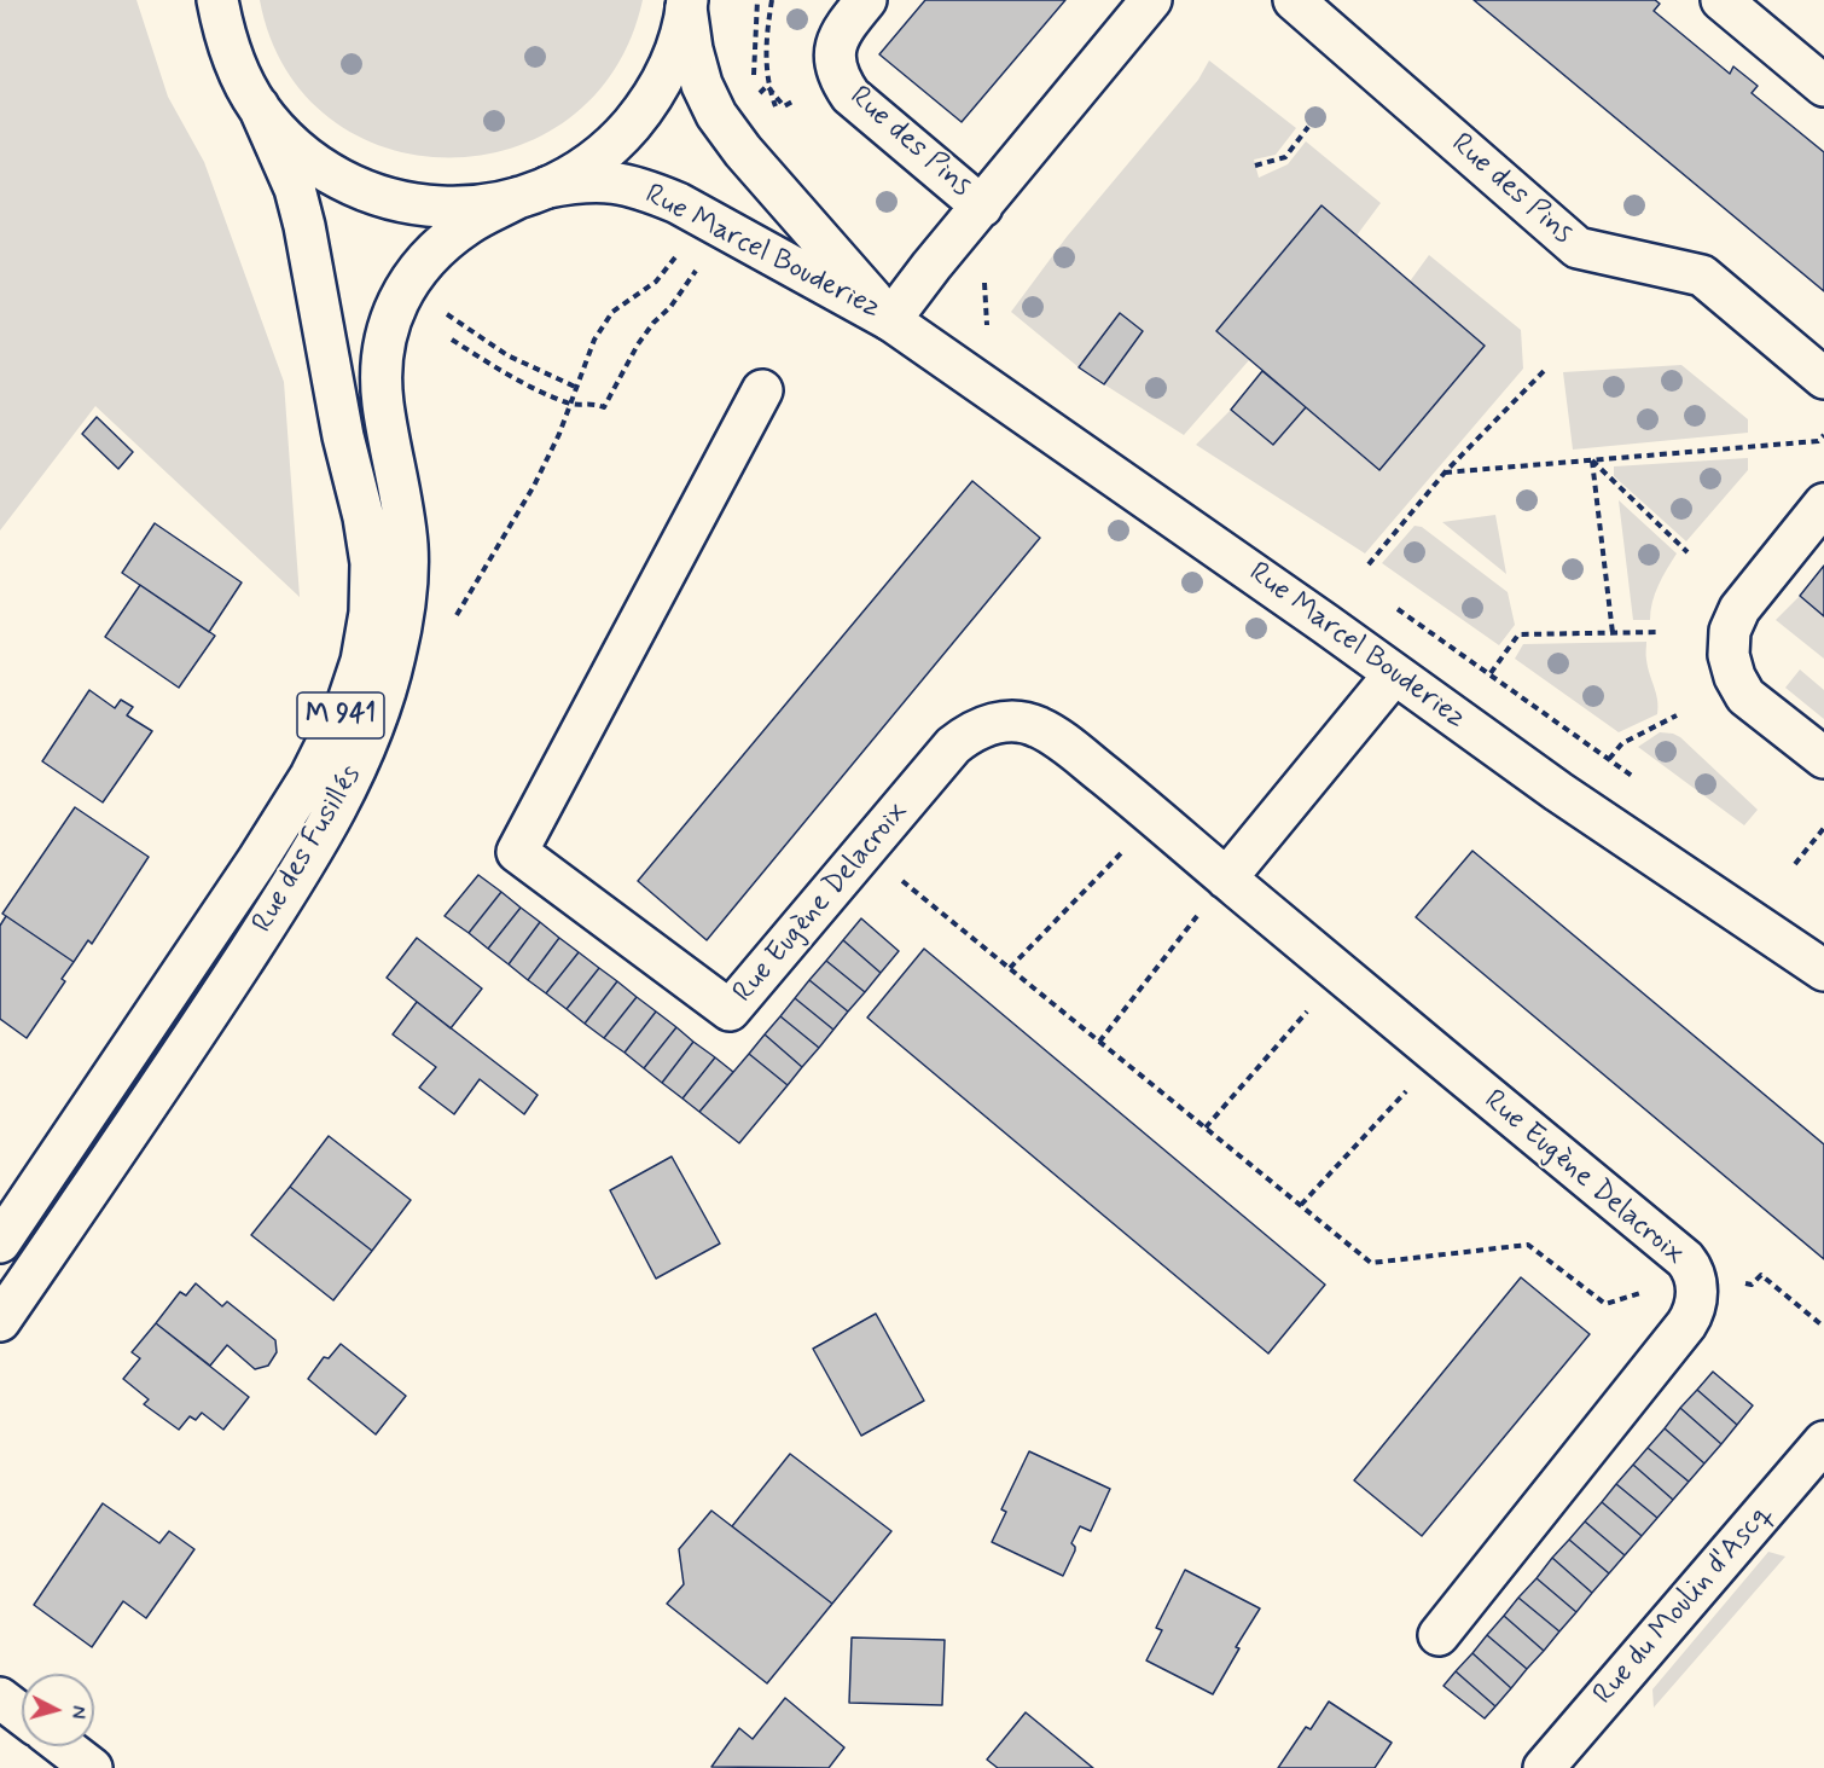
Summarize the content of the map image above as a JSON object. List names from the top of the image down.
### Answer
{
  "streets": {
    "street": [
      "Rue des Pins",
      "Rue Marcel Bouderiez",
      "M 941",
      "Rue des Fusillés",
      "Rue Eugène Delacroix",
      "Rue du Moulin d'Ascq"
    ]
  },
  "crossings": [
    ["Rue des Pins", "Rue Marcel Bouderiez"],
    ["Rue Marcel Bouderiez", "Rue des Fusillés"]
  ],
  "north": "right"
}
